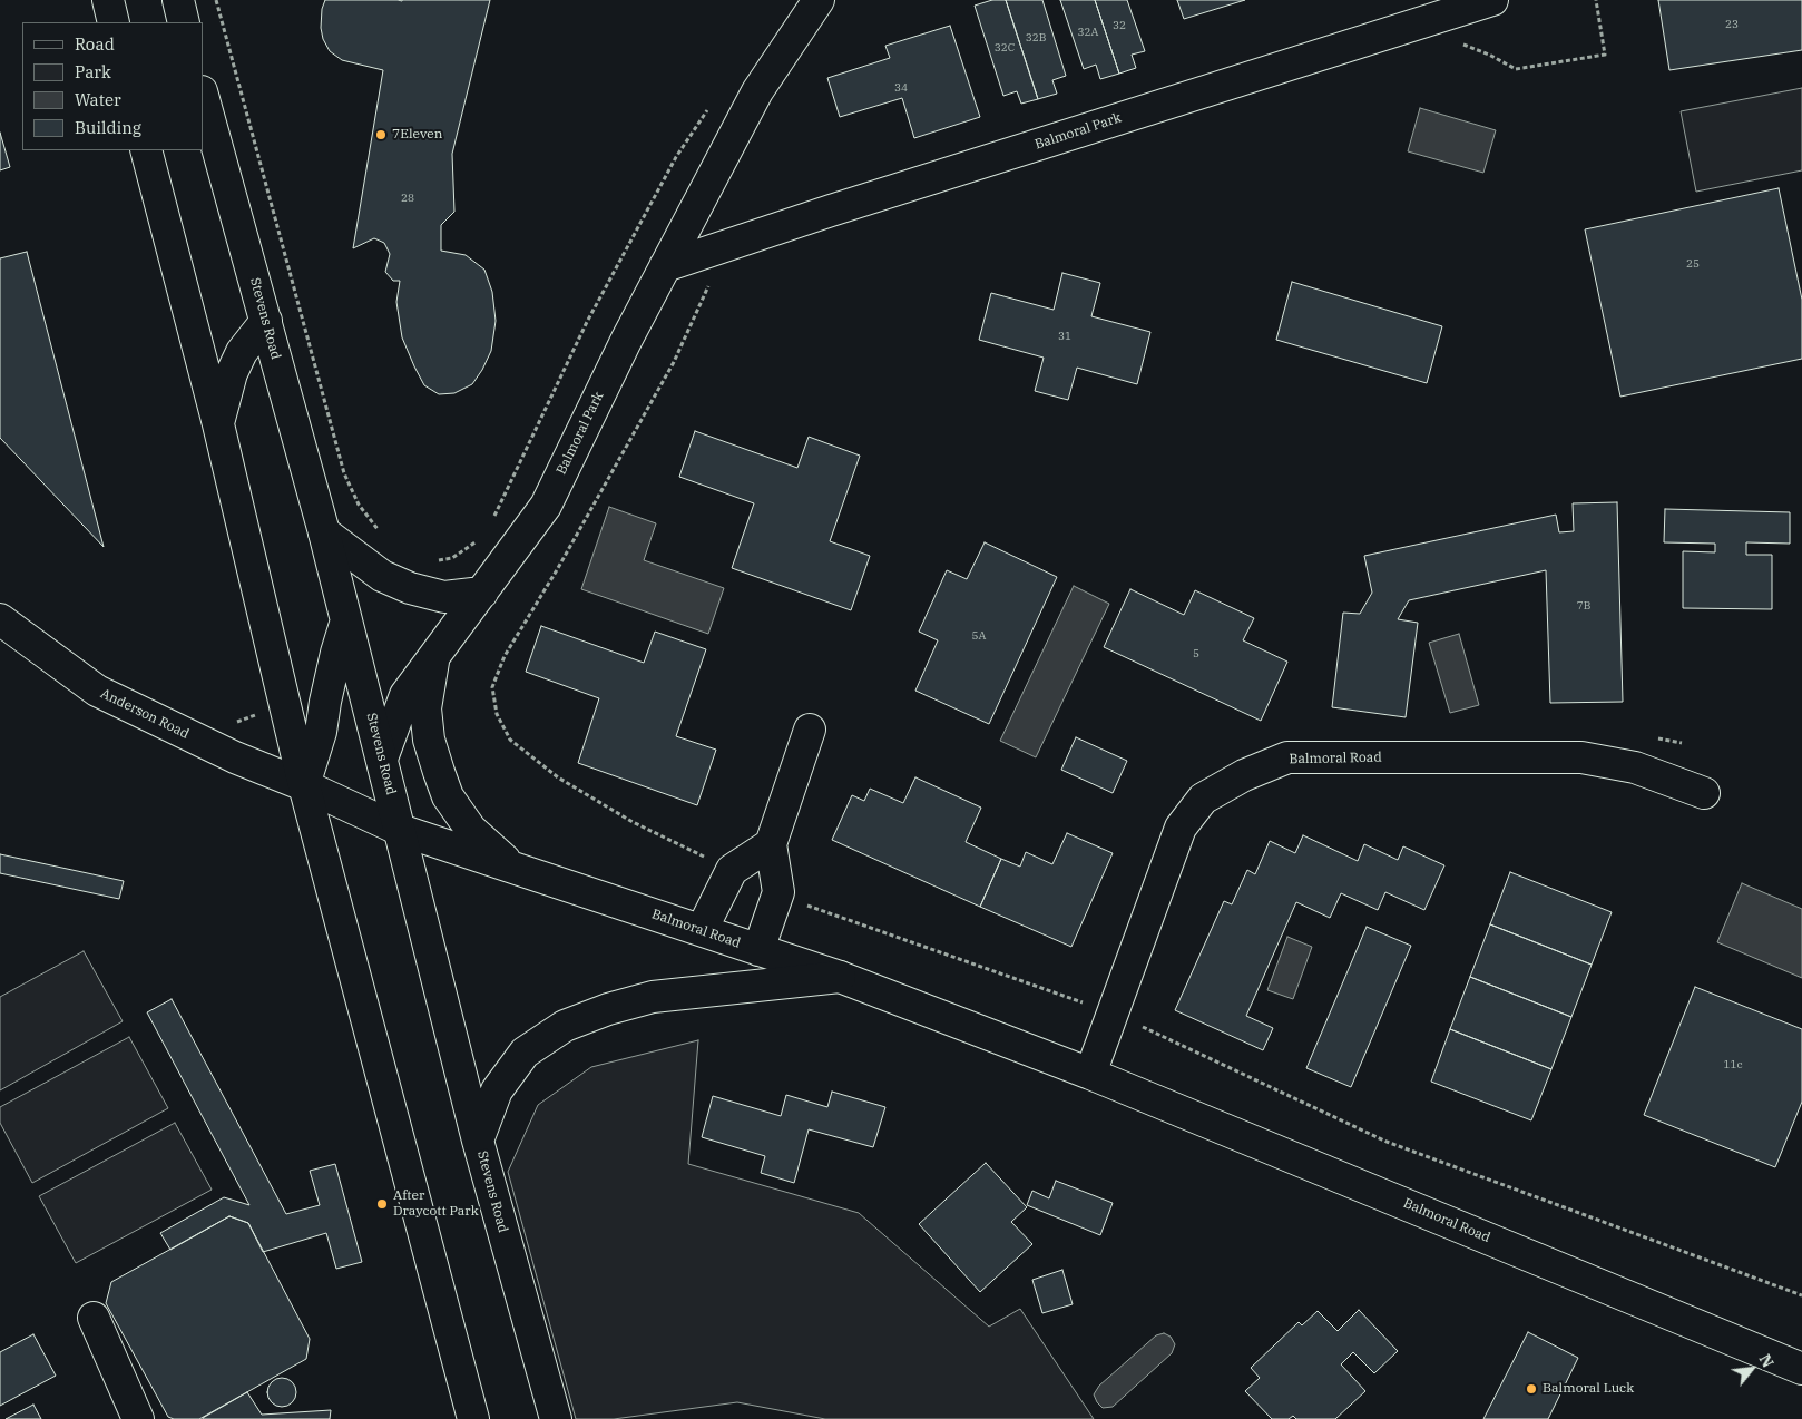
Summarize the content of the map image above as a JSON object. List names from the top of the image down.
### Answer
{
  "streets": {
    "street": [
      "Balmoral Park",
      "Stevens Road",
      "Anderson Road",
      "Balmoral Road"
    ]
  },
  "crossings": [
    ["Balmoral Park", "Stevens Road"],
    ["Stevens Road", "Balmoral Road"],
    ["Anderson Road", "Balmoral Road"]
  ],
  "places": ["7Eleven", "After Draycott Park", "Balmoral Luck"],
  "house_numbers": [
    "23",
    "32",
    "32A",
    "32B",
    "32C",
    "34",
    "28",
    "25",
    "31",
    "7B",
    "5A",
    "5",
    "11c"
  ],
  "legend": [
    "Road",
    "Park",
    "Water",
    "Building"
  ],
  "north": "top right"
}
